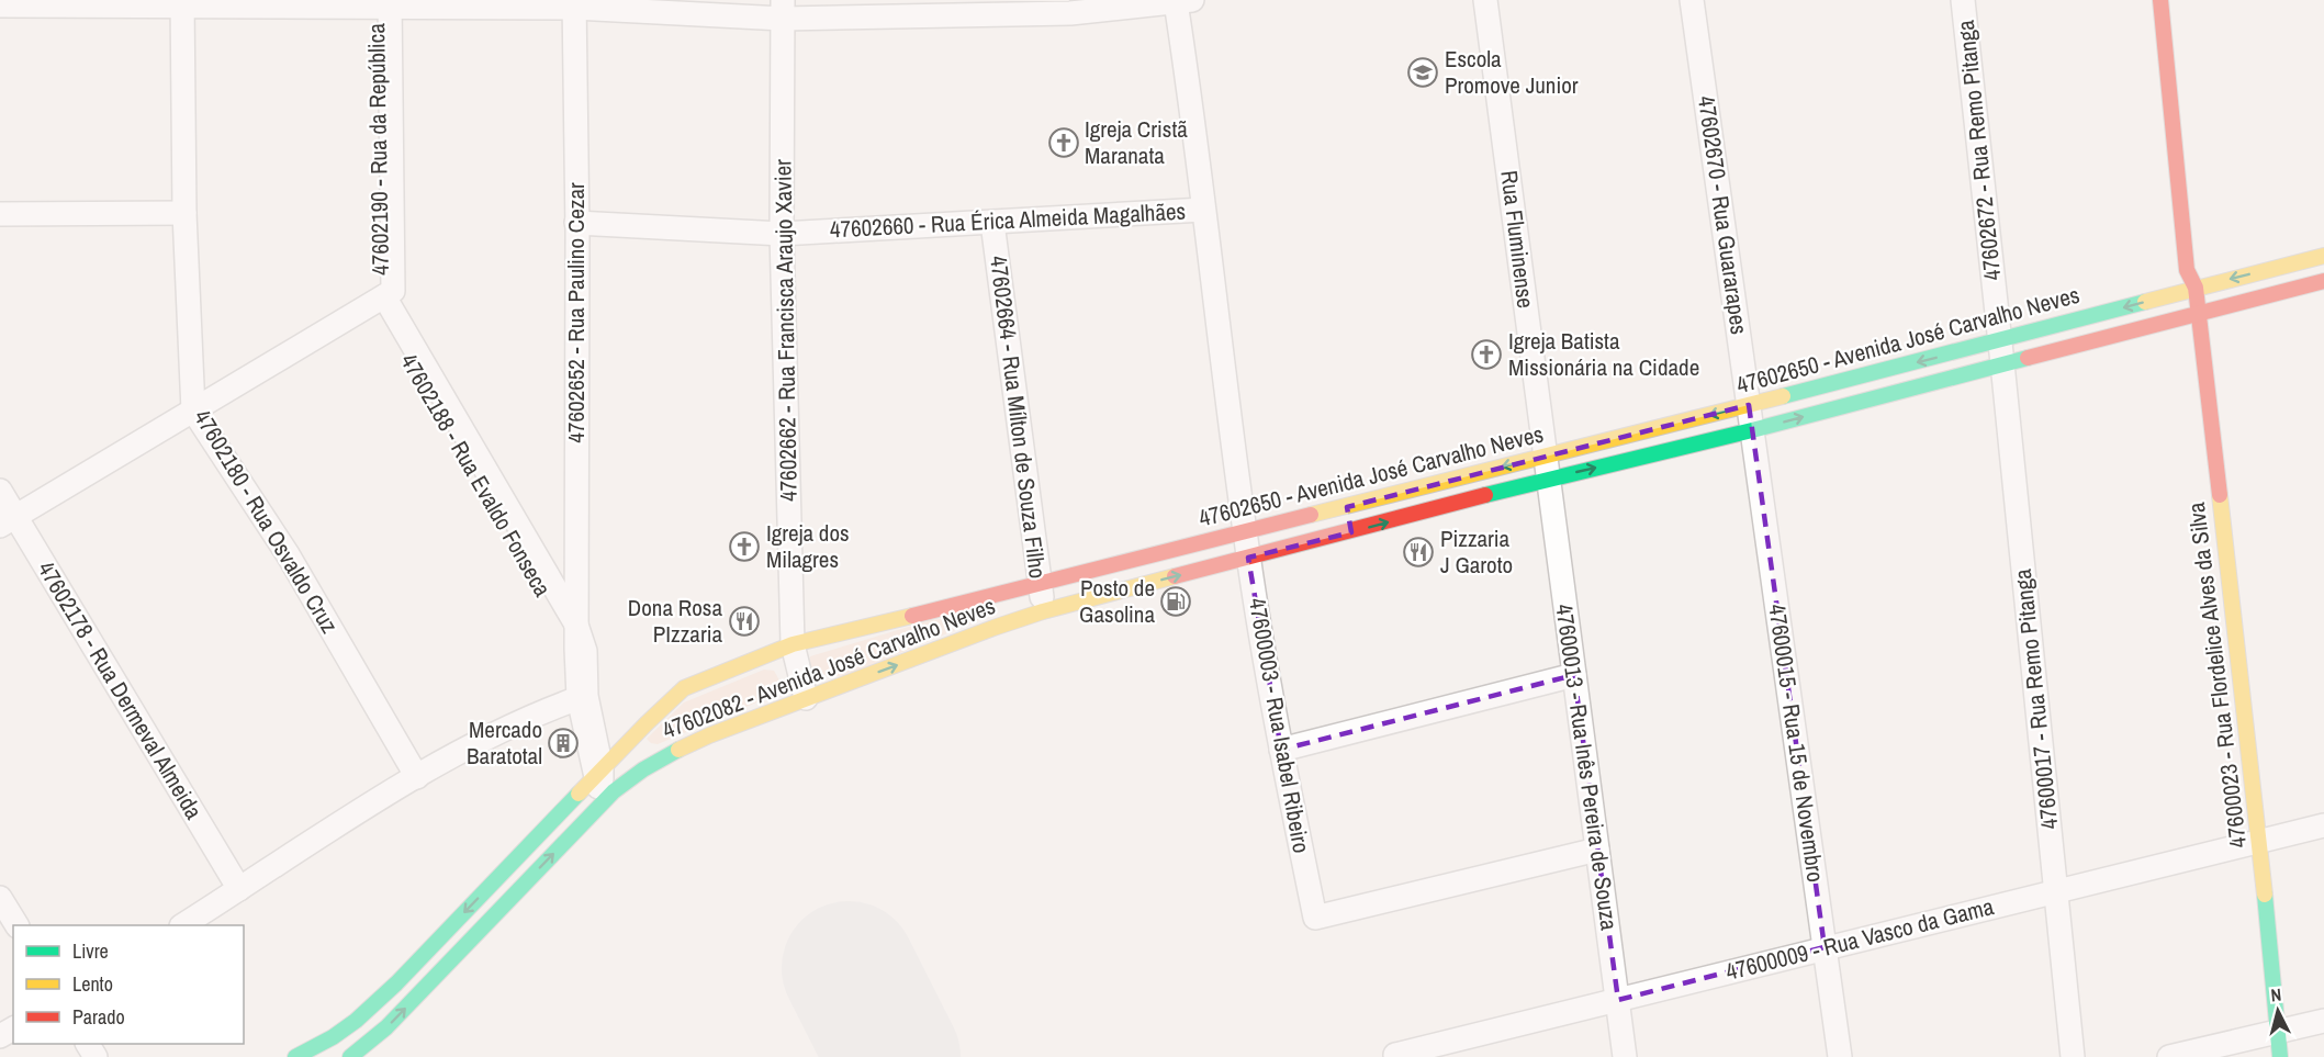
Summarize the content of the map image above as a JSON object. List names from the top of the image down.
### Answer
{
  "streets": {
    "street": [
      "47602190 - Rua da República",
      "47602672 - Rua Remo Pitanga",
      "47602670 - Rua Guararapes",
      "47602660 - Rua Érica Almeida Magalhães",
      "Rua Fluminense",
      "47602652 - Rua Paulino Cezar",
      "47602662 - Rua Francisca Araujo Xavier",
      "47602650 - Avenida José Carvalho Neves",
      "47602664 - Rua Mílton de Souza Filho",
      "47602188 - Rua Evaldo Fonseca",
      "47602180 - Rua Osvaldo Cruz",
      "47602082 - Avenida José Carvalho Neves",
      "47600023 - Rua Flordelice Alves da Silva",
      "47602178 - Rua Dermeval Almeida",
      "47600017 - Rua Remo Pitanga",
      "47600003 - Rua Isabel Ribeiro",
      "47600015 - Rua 15 de Novembro",
      "47600013 - Rua Inês Pereira de Souza",
      "47600009 - Rua Vasco da Gama"
    ]
  },
  "crossings": [
    ["47602190 - Rua da República", "47602188 - Rua Evaldo Fonseca"],
    ["47602672 - Rua Remo Pitanga", "47602650 - Avenida José Carvalho Neves"],
    ["47602672 - Rua Remo Pitanga", "47600017 - Rua Remo Pitanga"],
    ["47602670 - Rua Guararapes", "47602650 - Avenida José Carvalho Neves"],
    ["47602670 - Rua Guararapes", "47600015 - Rua 15 de Novembro"],
    ["47602660 - Rua Érica Almeida Magalhães", "47602652 - Rua Paulino Cezar"],
    ["47602660 - Rua Érica Almeida Magalhães", "47602662 - Rua Francisca Araujo Xavier"],
    ["47602660 - Rua Érica Almeida Magalhães", "47602664 - Rua Mílton de Souza Filho"],
    ["47602660 - Rua Érica Almeida Magalhães", "47600003 - Rua Isabel Ribeiro"],
    ["Rua Fluminense", "47602650 - Avenida José Carvalho Neves"],
    ["Rua Fluminense", "47602082 - Avenida José Carvalho Neves"],
    ["Rua Fluminense", "47600013 - Rua Inês Pereira de Souza"],
    ["47602652 - Rua Paulino Cezar", "47602650 - Avenida José Carvalho Neves"],
    ["47602652 - Rua Paulino Cezar", "47602188 - Rua Evaldo Fonseca"],
    ["47602652 - Rua Paulino Cezar", "47602082 - Avenida José Carvalho Neves"],
    ["47602662 - Rua Francisca Araujo Xavier", "47602650 - Avenida José Carvalho Neves"],
    ["47602662 - Rua Francisca Araujo Xavier", "47602082 - Avenida José Carvalho Neves"],
    ["47602650 - Avenida José Carvalho Neves", "47602664 - Rua Mílton de Souza Filho"],
    ["47602650 - Avenida José Carvalho Neves", "47602082 - Avenida José Carvalho Neves"],
    ["47602650 - Avenida José Carvalho Neves", "47600023 - Rua Flordelice Alves da Silva"],
    ["47602650 - Avenida José Carvalho Neves", "47600017 - Rua Remo Pitanga"],
    ["47602650 - Avenida José Carvalho Neves", "47600003 - Rua Isabel Ribeiro"],
    ["47602650 - Avenida José Carvalho Neves", "47600013 - Rua Inês Pereira de Souza"],
    ["47602664 - Rua Mílton de Souza Filho", "47602082 - Avenida José Carvalho Neves"],
    ["47602082 - Avenida José Carvalho Neves", "47600003 - Rua Isabel Ribeiro"],
    ["47602082 - Avenida José Carvalho Neves", "47600013 - Rua Inês Pereira de Souza"],
    ["47600023 - Rua Flordelice Alves da Silva", "47600009 - Rua Vasco da Gama"],
    ["47600017 - Rua Remo Pitanga", "47600009 - Rua Vasco da Gama"],
    ["47600003 - Rua Isabel Ribeiro", "47600013 - Rua Inês Pereira de Souza"],
    ["47600015 - Rua 15 de Novembro", "47600009 - Rua Vasco da Gama"],
    ["47600013 - Rua Inês Pereira de Souza", "47600009 - Rua Vasco da Gama"]
  ],
  "one_way": ["47602082 - Avenida José Carvalho Neves"],
  "places": {
    "school or university": ["Escola Promove Junior"],
    "church": ["Igreja Cristã Maranata", "Igreja Batista Missionária na Cidade", "Igreja dos Milagres"],
    "restaurant": ["Pizzaria J Garoto", "Dona Rosa PIzzaria"],
    "fuel station": ["Posto de Gasolina"],
    "building": ["Mercado Baratotal"]
  },
  "legend": ["Livre", "Lento", "Parado"],
  "north": "top"
}
